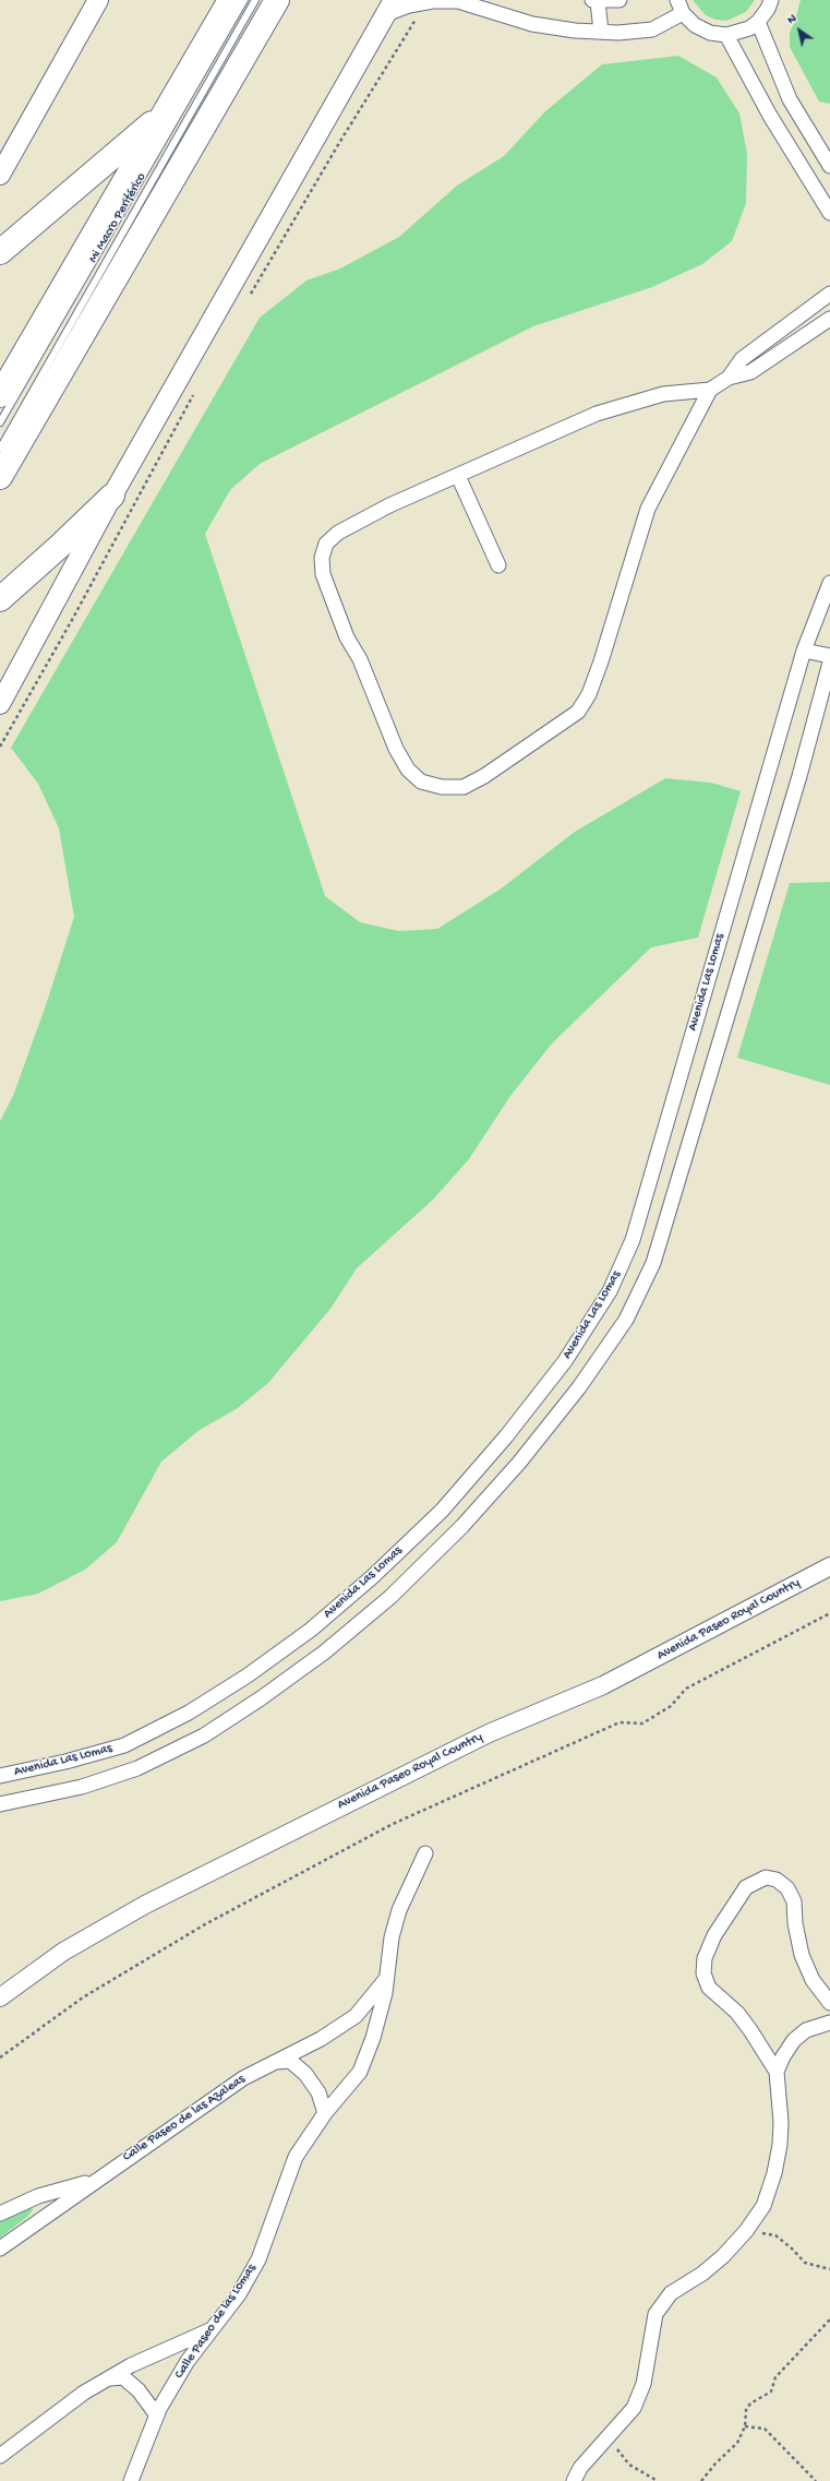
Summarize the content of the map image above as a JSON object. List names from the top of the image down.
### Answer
{
  "streets": {
    "street": [
      "Avenida Las Lomas",
      "Avenida Paseo Royal Country",
      "Calle Paseo de las Azaleas",
      "Calle Paseo de las Lomas"
    ],
    "lane": ["Mi Macro Periférico"]
  },
  "crossings": [
    ["Calle Paseo de las Azaleas", "Calle Paseo de las Lomas"]
  ],
  "north": "top left"
}
